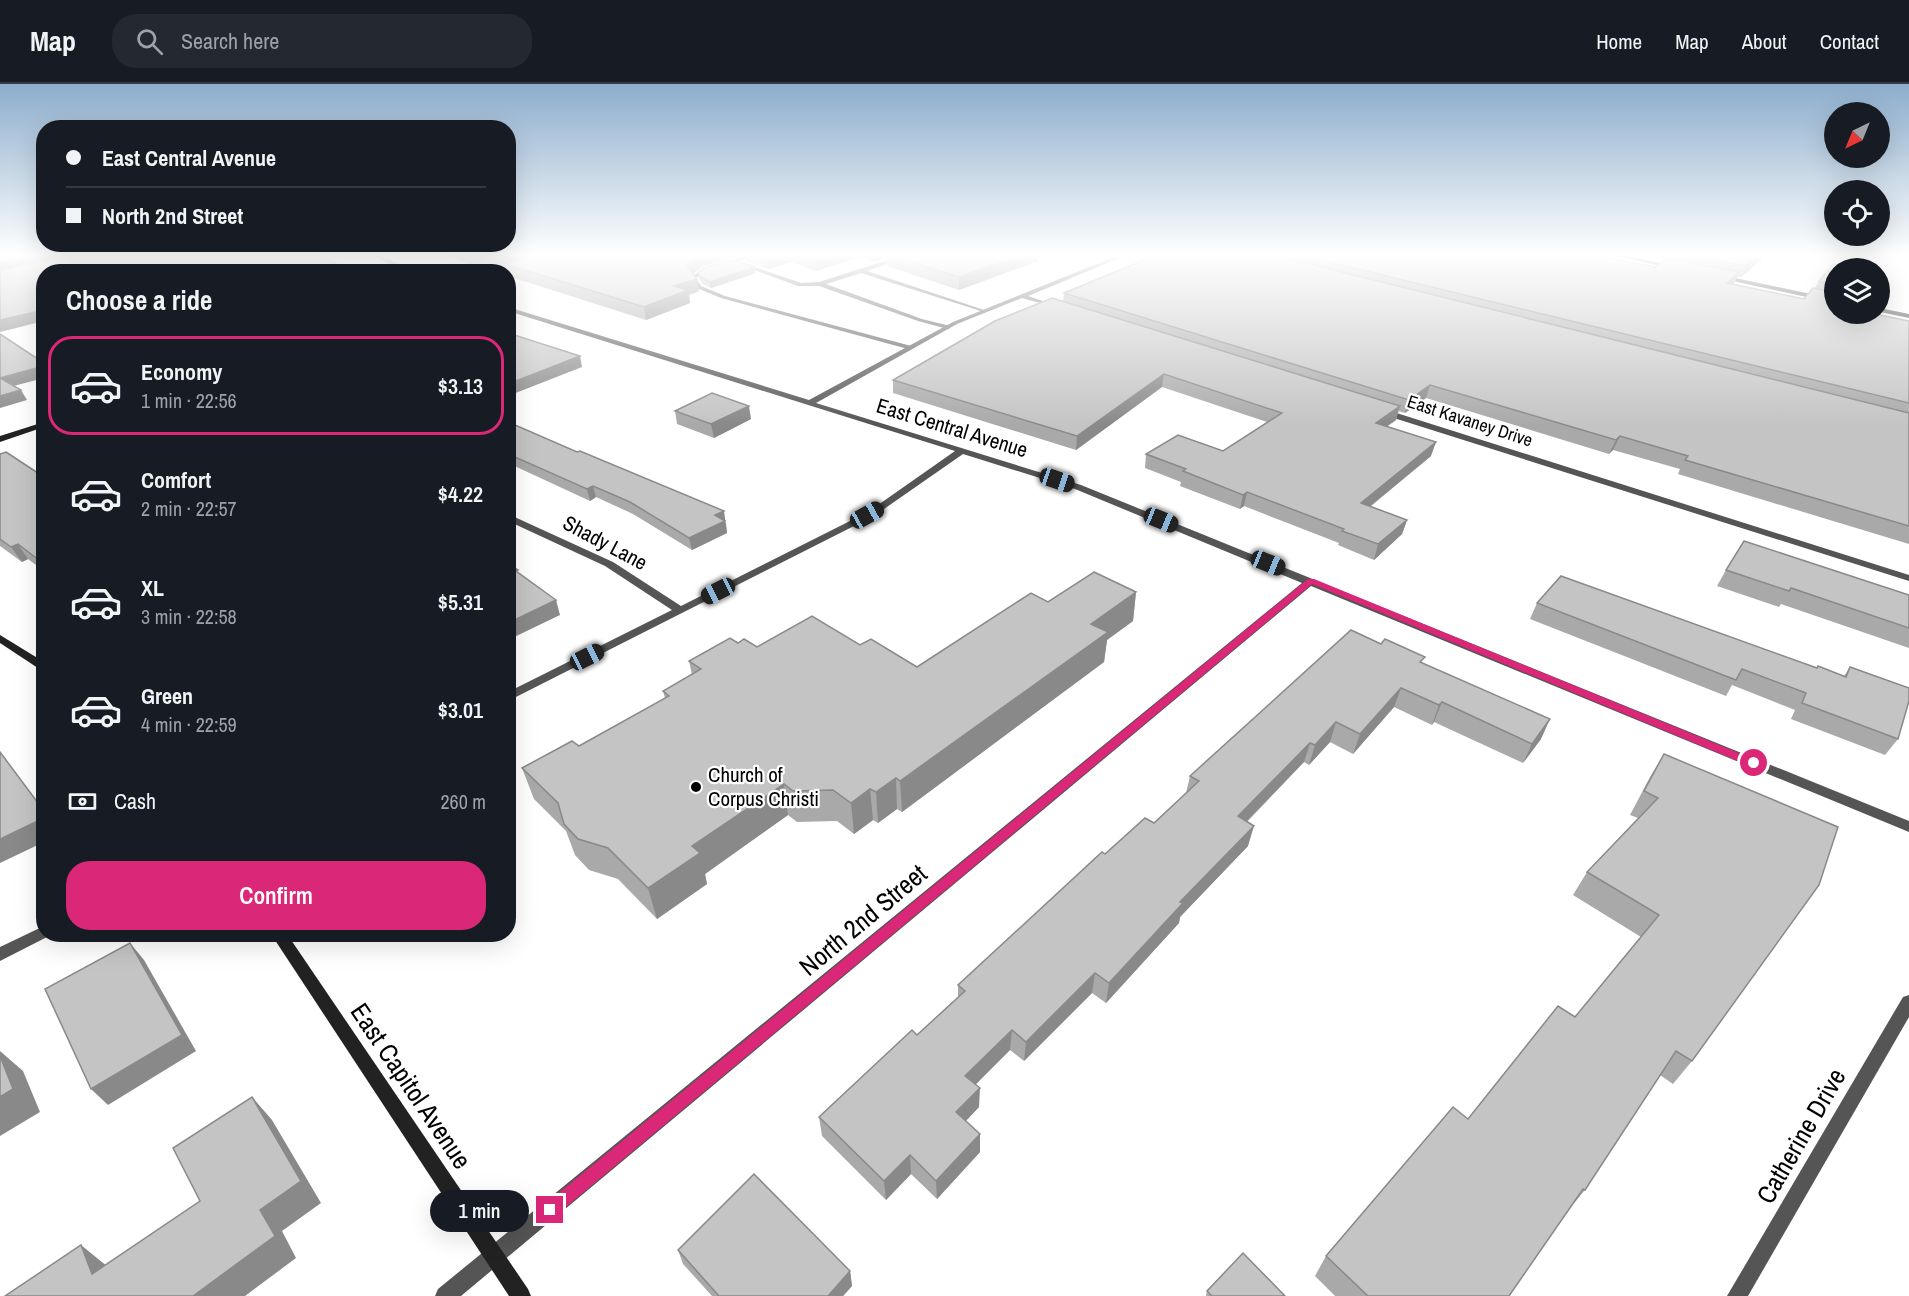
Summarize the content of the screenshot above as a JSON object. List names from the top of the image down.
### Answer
{
  "streets": {
    "street": [
      "East Kavaney Drive",
      "East Central Avenue",
      "Shady Lane",
      "North 2nd Street",
      "East Capitol Avenue",
      "Catherine Drive"
    ]
  },
  "crossings": [
    ["East Central Avenue", "North 2nd Street"],
    ["North 2nd Street", "East Capitol Avenue"]
  ],
  "places": ["Church of Corpus Christi"],
  "north": "bottom left",
  "page": {
    "header": "Map",
    "search": "Search here",
    "nav": [
      "Home",
      "Map",
      "About",
      "Contact"
    ],
    "banner": ["East Central Avenue", "North 2nd Street"],
    "heading": "Choose a ride",
    "list": [
      {
        "name": "Economy",
        "note": "1 min · 22:56",
        "value": "$3.13"
      },
      {
        "name": "Comfort",
        "note": "2 min · 22:57",
        "value": "$4.22"
      },
      {
        "name": "XL",
        "note": "3 min · 22:58",
        "value": "$5.31"
      },
      {
        "name": "Green",
        "note": "4 min · 22:59",
        "value": "$3.01"
      }
    ],
    "pay": ["Cash", "260 m"],
    "buttons": "Confirm",
    "bubble": "1 min"
  }
}
